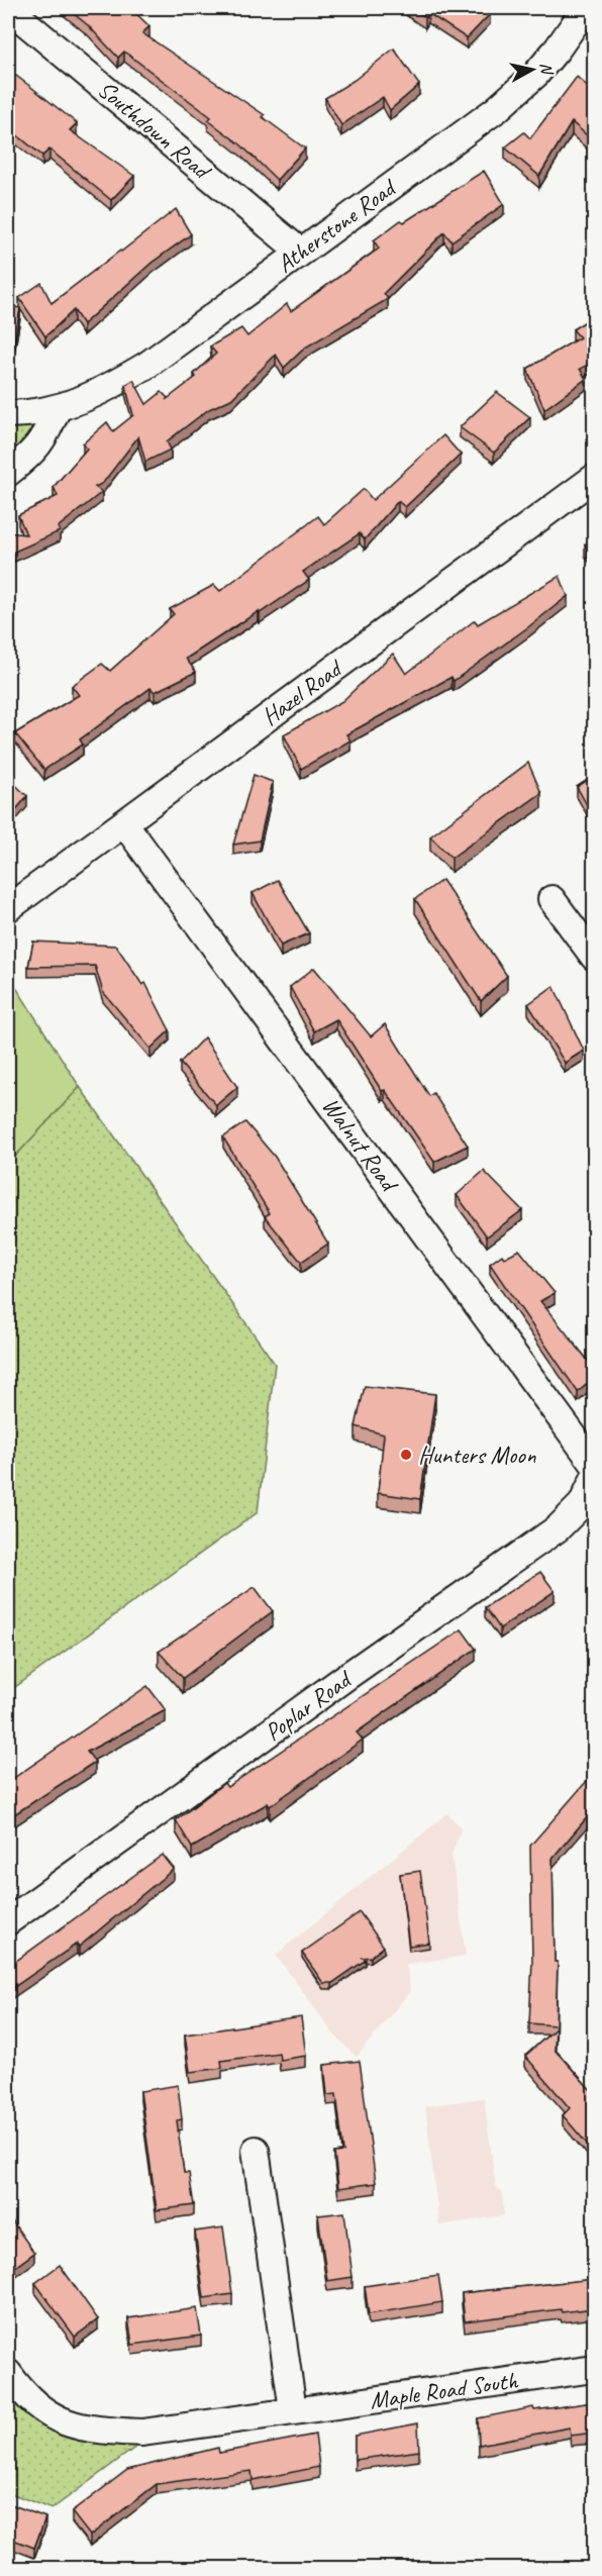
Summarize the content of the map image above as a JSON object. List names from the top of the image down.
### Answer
{
  "streets": {
    "street": [
      "Southdown Road",
      "Atherstone Road",
      "Hazel Road",
      "Walnut Road",
      "Poplar Road",
      "Maple Road South"
    ]
  },
  "crossings": [
    ["Southdown Road", "Atherstone Road"],
    ["Hazel Road", "Walnut Road"]
  ],
  "places": ["Hunters Moon"],
  "north": "right"
}
